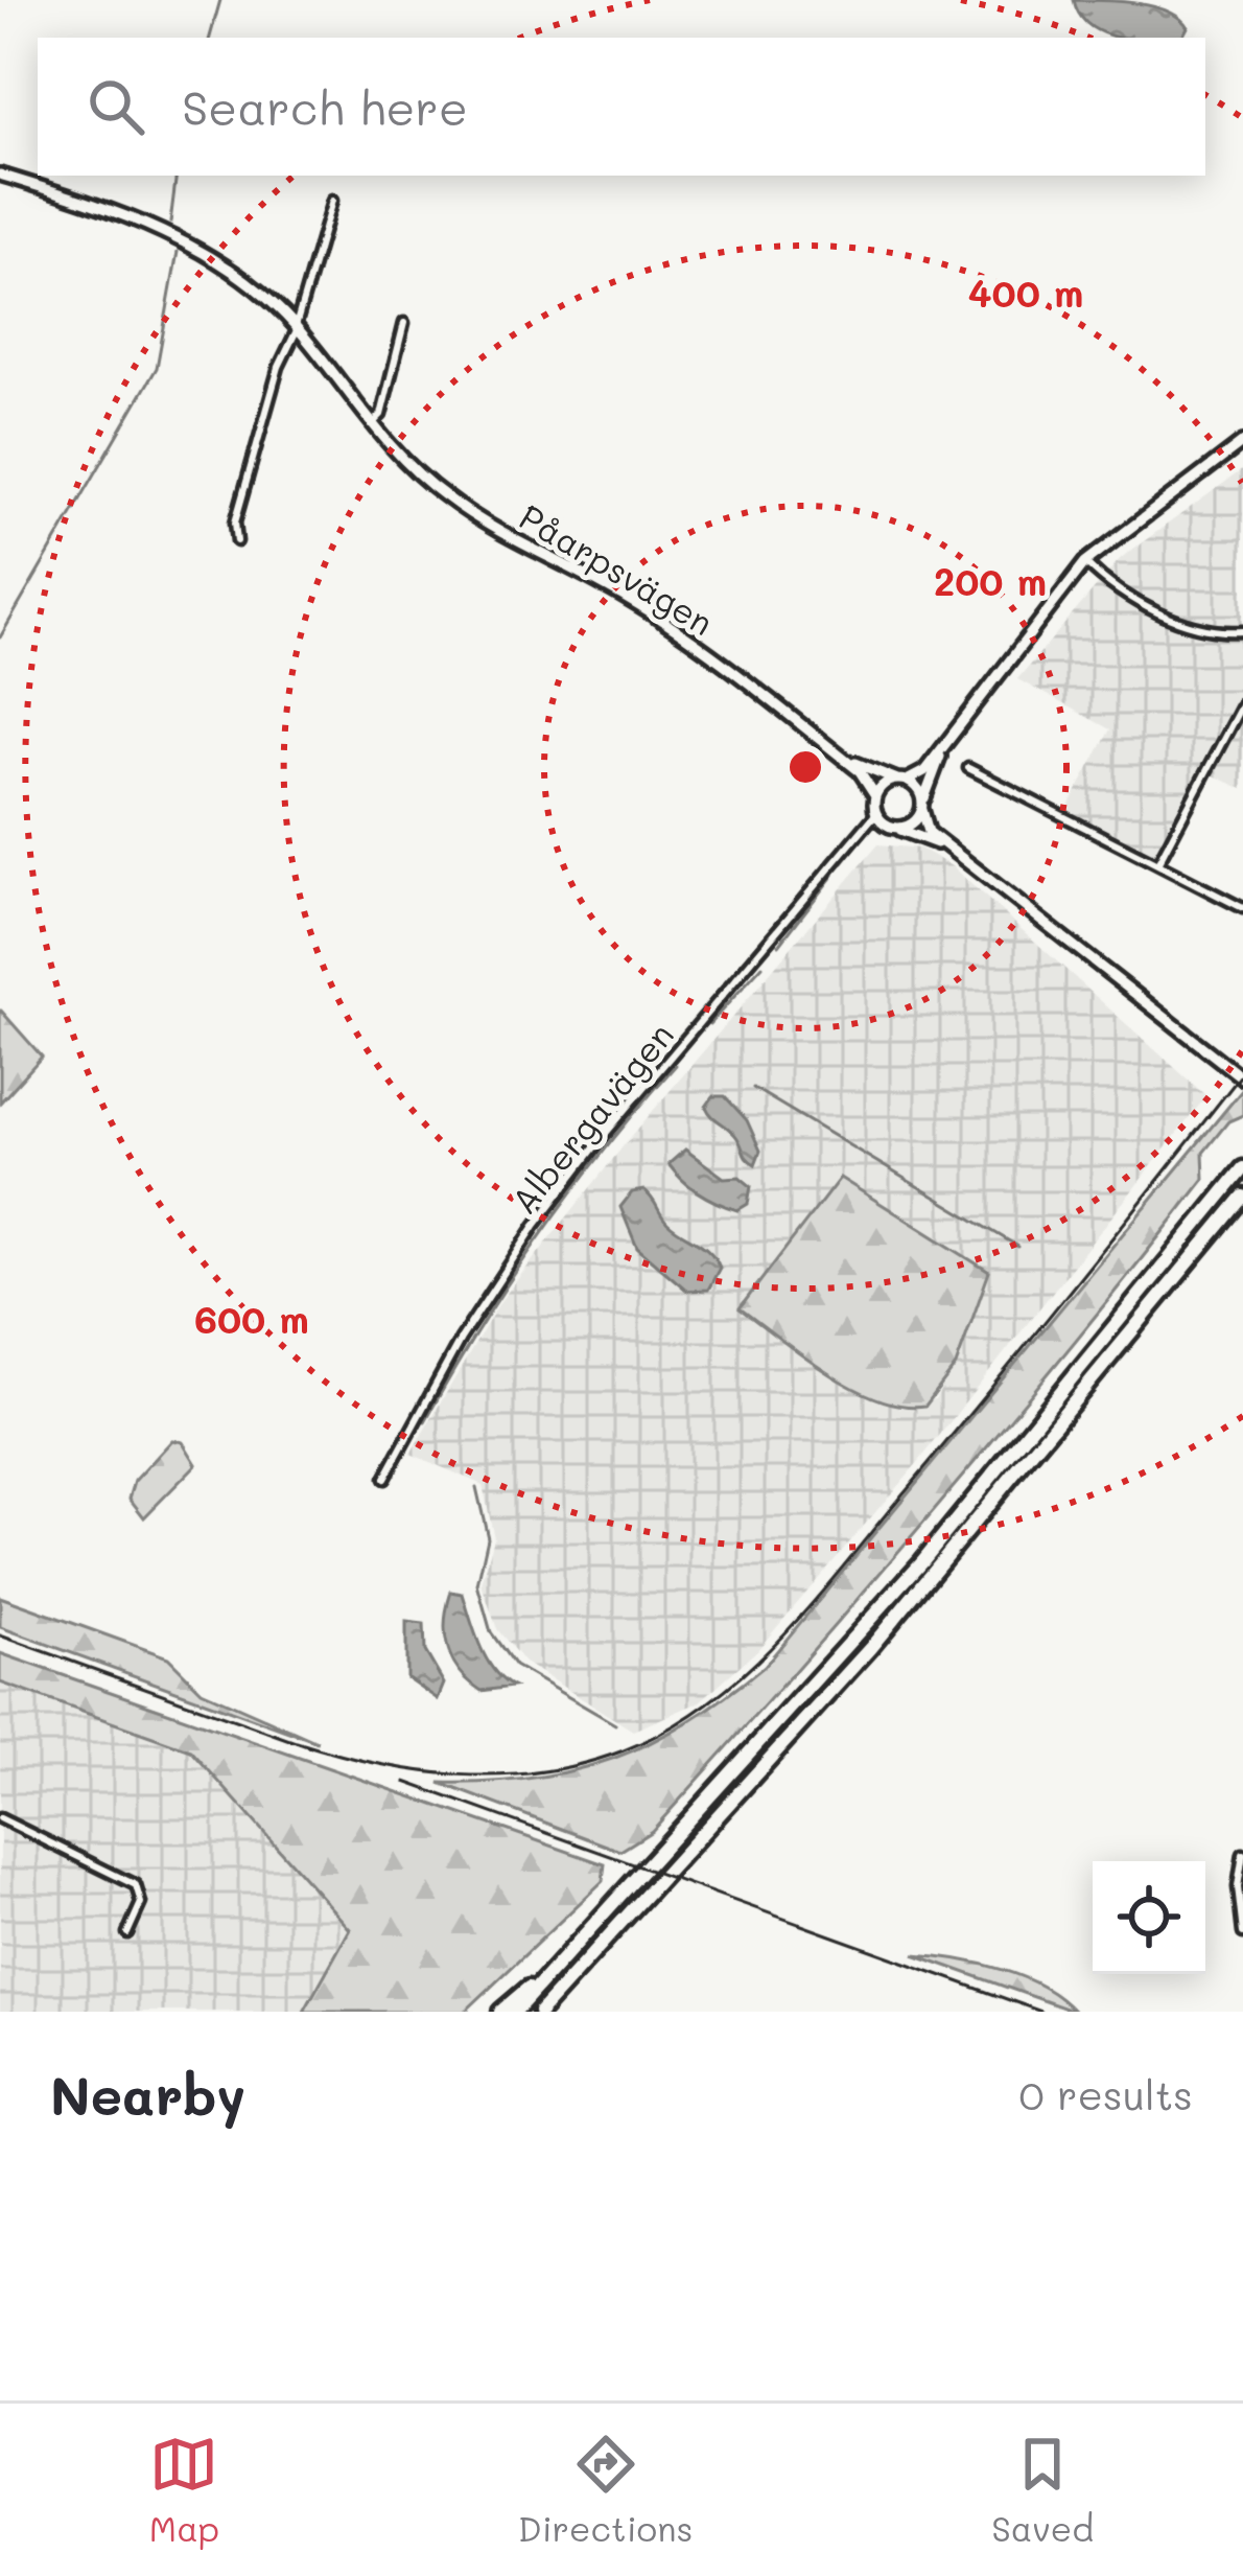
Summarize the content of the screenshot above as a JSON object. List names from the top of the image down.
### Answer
{
  "streets": {
    "street": ["Påarpsvägen", "Albergavägen"]
  },
  "crossings": [
    ["Påarpsvägen", "Albergavägen"]
  ],
  "page": {
    "search": "Search here",
    "heading": ["Nearby", "0 results"],
    "nav": ["Map", "Directions", "Saved"]
  },
  "rings": ["400 m", "200 m", "600 m"]
}
